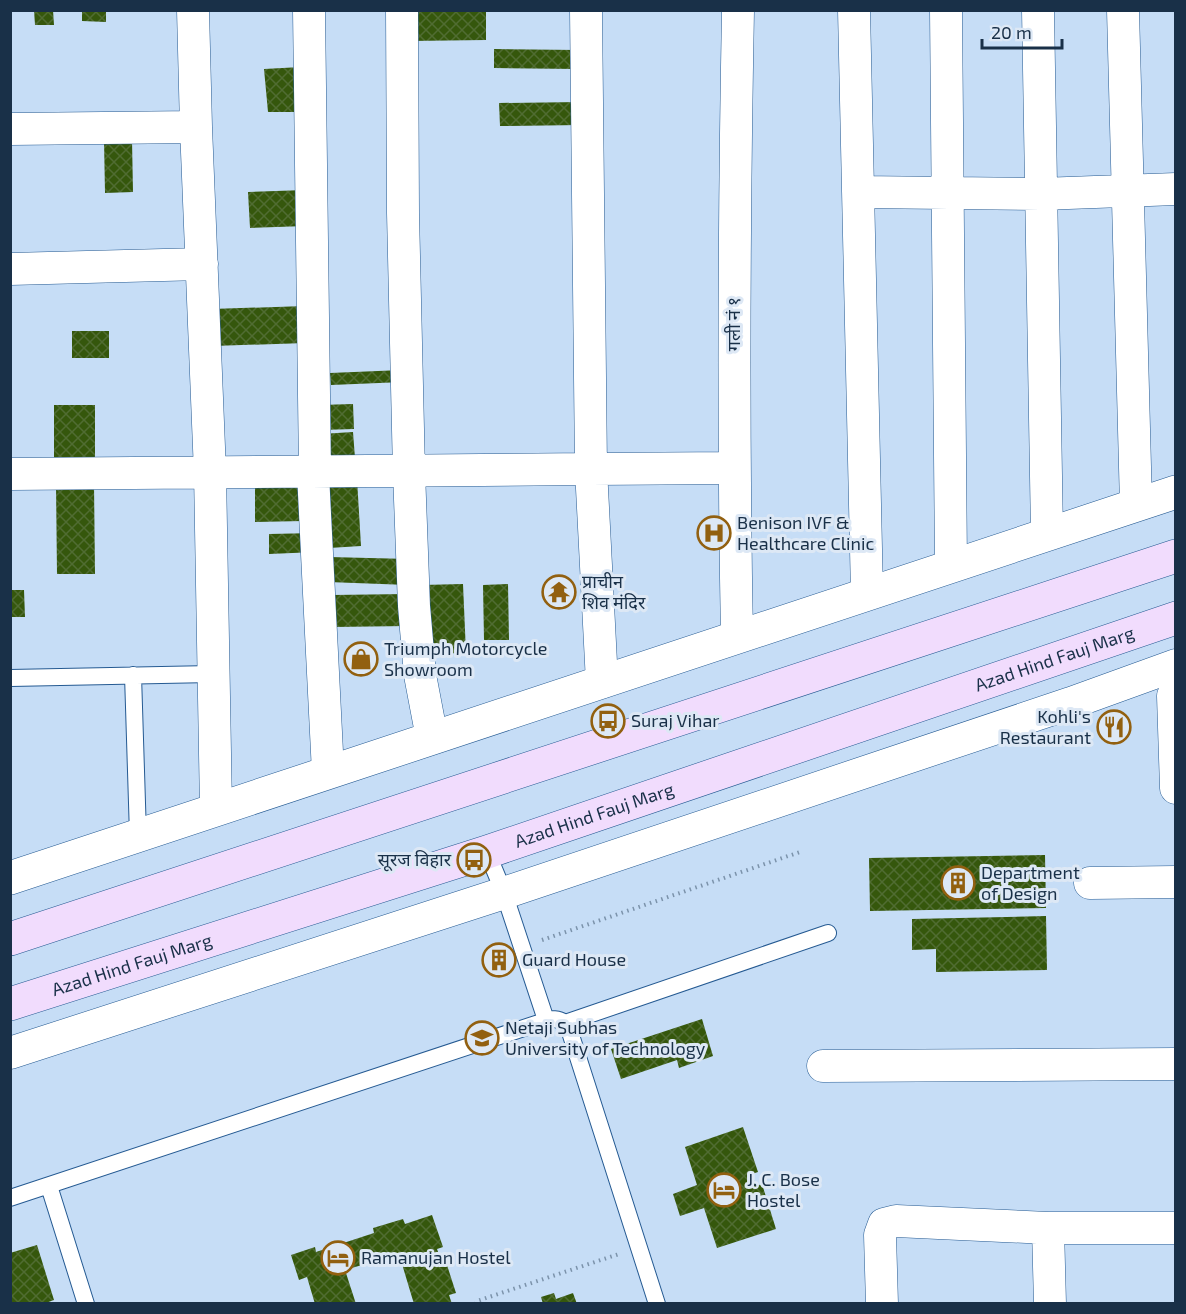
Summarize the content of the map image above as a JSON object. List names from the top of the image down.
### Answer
{
  "streets": {
    "main road": ["Azad Hind Fauj Marg"],
    "street": ["गली नं १"]
  },
  "places": {
    "hospital": ["Benison IVF & Healthcare Clinic"],
    "temple": ["प्राचीन शिव मंदिर"],
    "shop": ["Triumph Motorcycle Showroom"],
    "bus stop": ["Suraj Vihar", "सूरज विहार"],
    "restaurant": ["Kohli's Restaurant"],
    "building": ["Department of Design", "Guard House"],
    "school or university": ["Netaji Subhas University of Technology"],
    "hotel": ["J. C. Bose Hostel", "Ramanujan Hostel"]
  },
  "scale_bar": "20 m"
}
